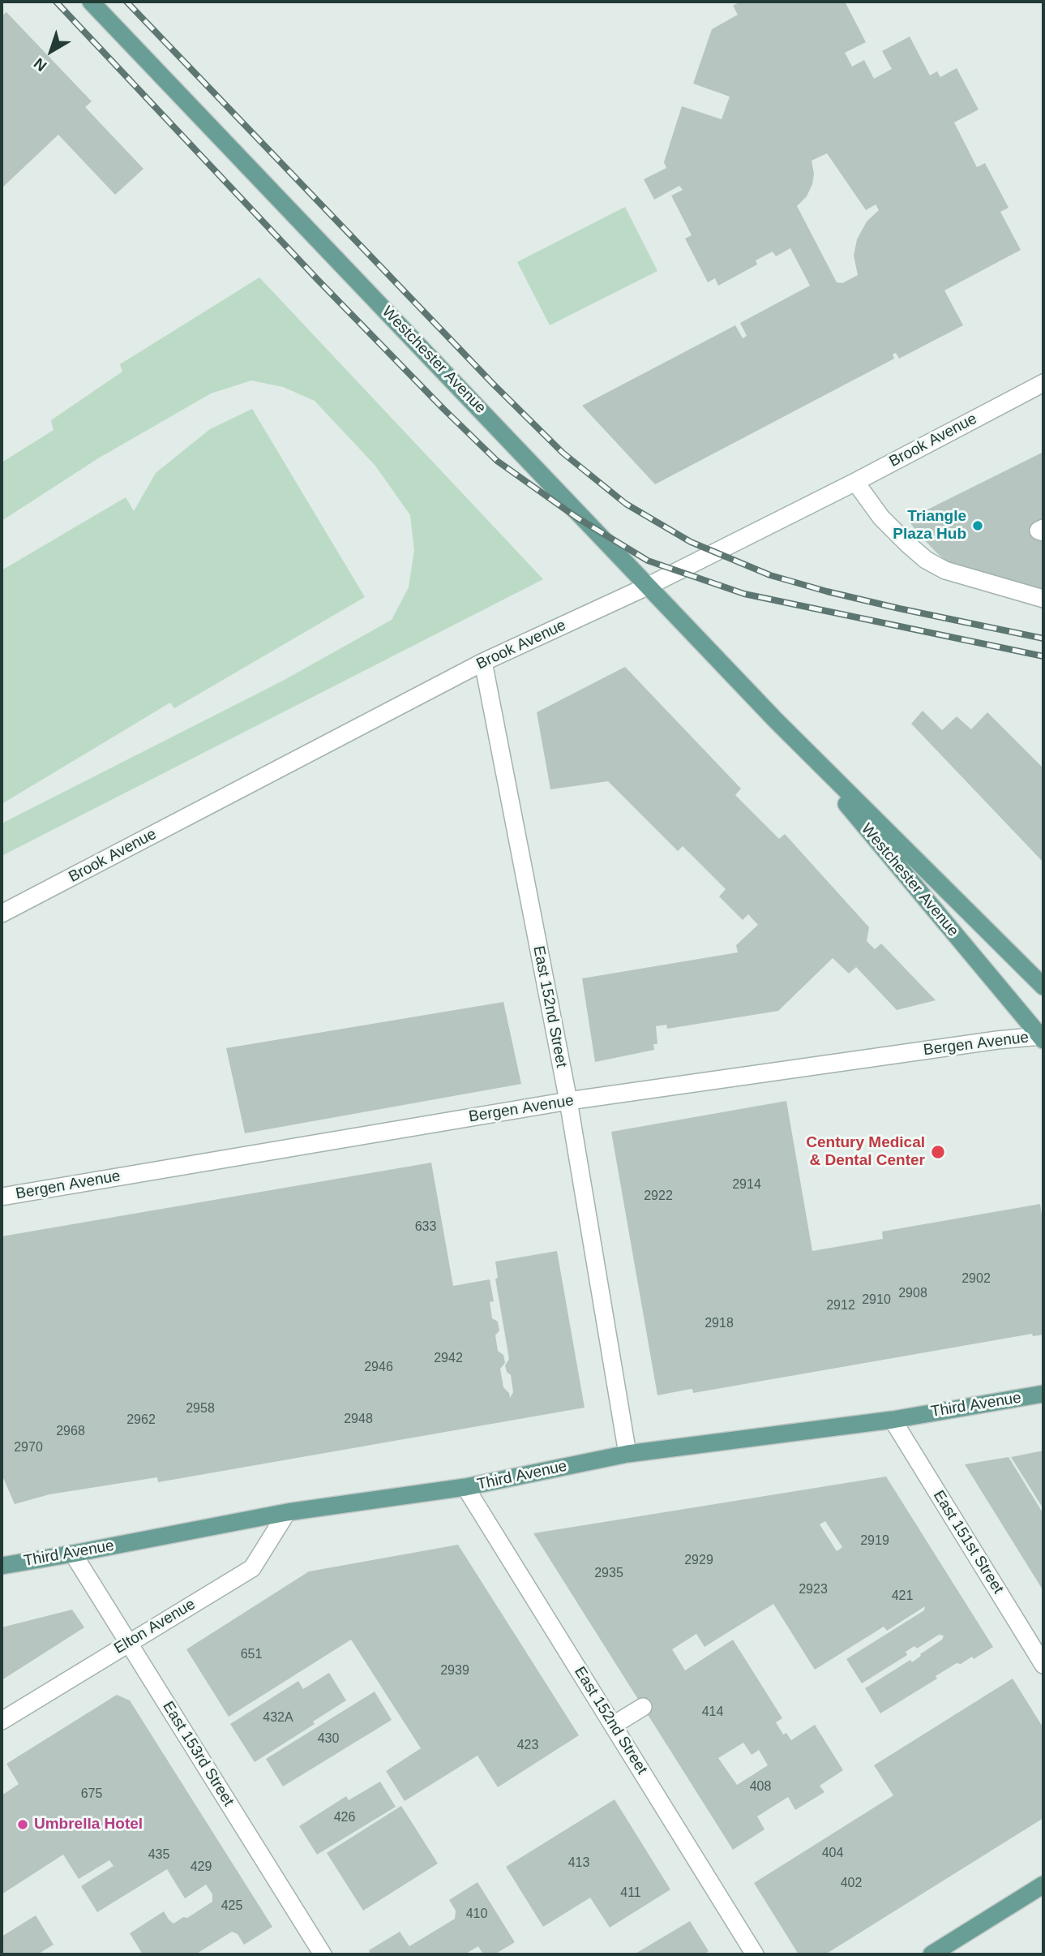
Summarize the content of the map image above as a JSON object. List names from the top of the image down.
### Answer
{
  "streets": {
    "main road": ["Westchester Avenue", "Third Avenue"],
    "street": [
      "Brook Avenue",
      "East 152nd Street",
      "Bergen Avenue",
      "East 151st Street",
      "Elton Avenue",
      "East 153rd Street"
    ]
  },
  "crossings": [
    ["Westchester Avenue", "Brook Avenue"],
    ["Westchester Avenue", "Bergen Avenue"],
    ["Brook Avenue", "East 152nd Street"],
    ["East 152nd Street", "Bergen Avenue"],
    ["East 152nd Street", "Third Avenue"],
    ["Third Avenue", "East 151st Street"],
    ["Third Avenue", "Elton Avenue"],
    ["Third Avenue", "East 153rd Street"],
    ["Elton Avenue", "East 153rd Street"]
  ],
  "places": ["Triangle Plaza Hub", "Century Medical & Dental Center", "Umbrella Hotel"],
  "house_numbers": [
    "2914",
    "2922",
    "633",
    "2902",
    "2908",
    "2910",
    "2912",
    "2918",
    "2942",
    "2946",
    "2958",
    "2948",
    "2962",
    "2968",
    "2970",
    "2919",
    "2929",
    "2935",
    "2923",
    "421",
    "651",
    "2939",
    "414",
    "432A",
    "430",
    "423",
    "408",
    "675",
    "426",
    "404",
    "435",
    "413",
    "429",
    "402",
    "411",
    "425",
    "410"
  ],
  "north": "bottom left"
}
